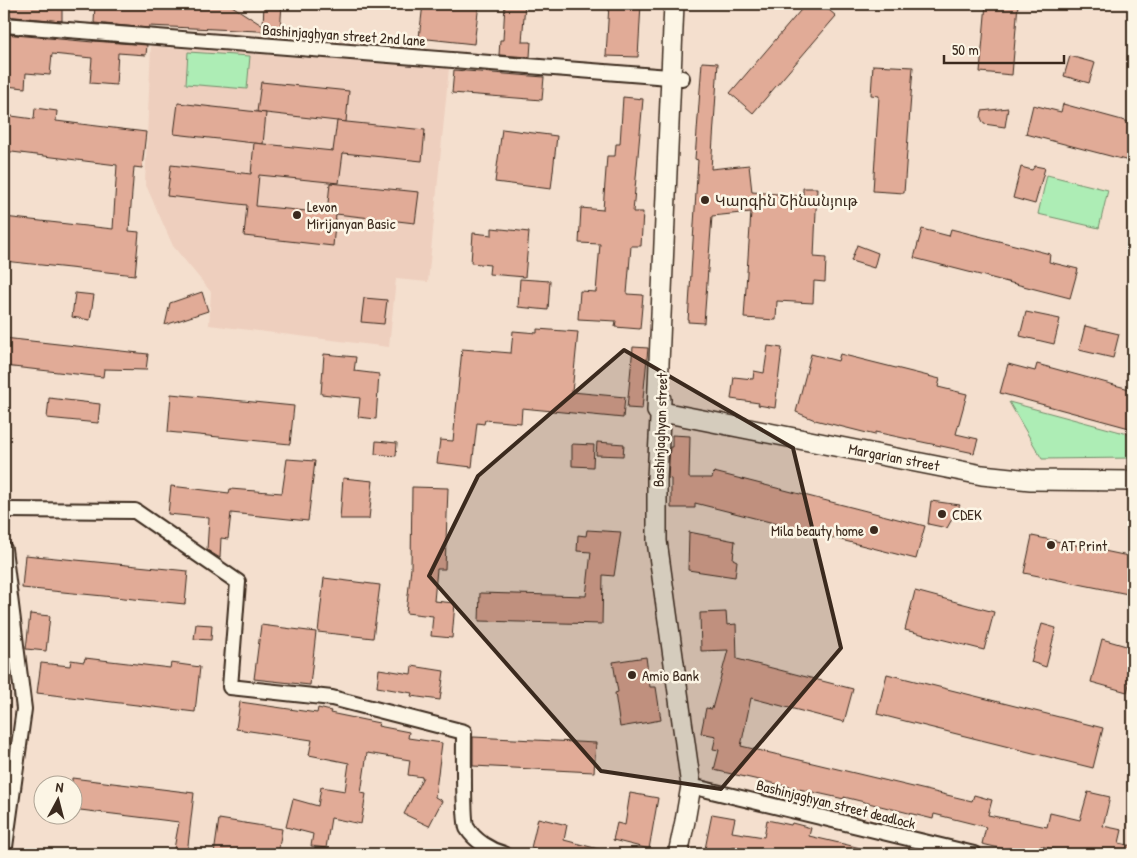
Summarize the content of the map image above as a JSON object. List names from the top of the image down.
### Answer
{
  "streets": {
    "main road": ["Bashinjaghyan street", "Margarian street"],
    "street": ["Bashinjaghyan street 2nd lane", "Bashinjaghyan street deadlock"]
  },
  "crossings": [
    ["Bashinjaghyan street 2nd lane", "Bashinjaghyan street"],
    ["Bashinjaghyan street", "Margarian street"],
    ["Bashinjaghyan street", "Bashinjaghyan street deadlock"]
  ],
  "places": [
    "Կարգին Շինանյութ",
    "Levon Mirijanyan Basic",
    "CDEK",
    "Mila beauty home",
    "AT Print",
    "Amio Bank"
  ],
  "scale_bar": "50 m",
  "north": "top"
}
